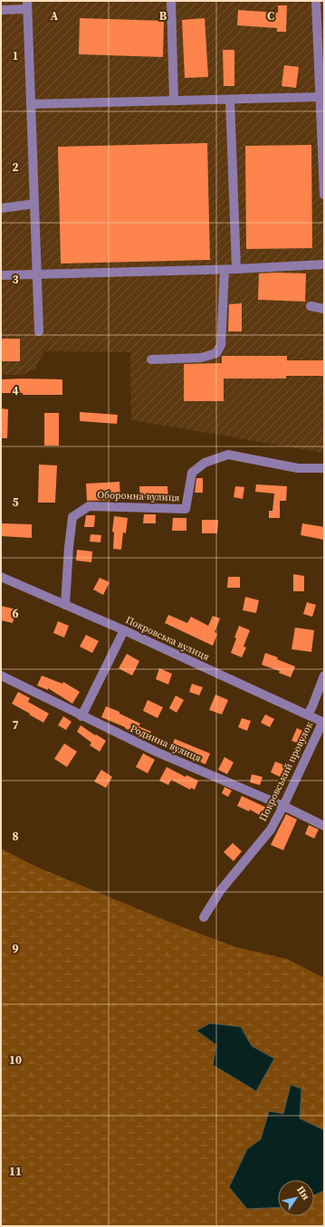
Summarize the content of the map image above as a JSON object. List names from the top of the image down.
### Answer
{
  "streets": {
    "street": [
      "Оборонна вулиця",
      "Покровська вулиця",
      "Родинна вулиця",
      "Покровський провулок"
    ]
  },
  "crossings": [
    ["Оборонна вулиця", "Покровська вулиця"],
    ["Покровська вулиця", "Покровський провулок"],
    ["Родинна вулиця", "Покровський провулок"]
  ],
  "north": "top right",
  "grid": {
    "columns": ["A", "B", "C"],
    "rows": [
      "1",
      "2",
      "3",
      "4",
      "5",
      "6",
      "7",
      "8",
      "9",
      "10",
      "11"
    ]
  }
}
